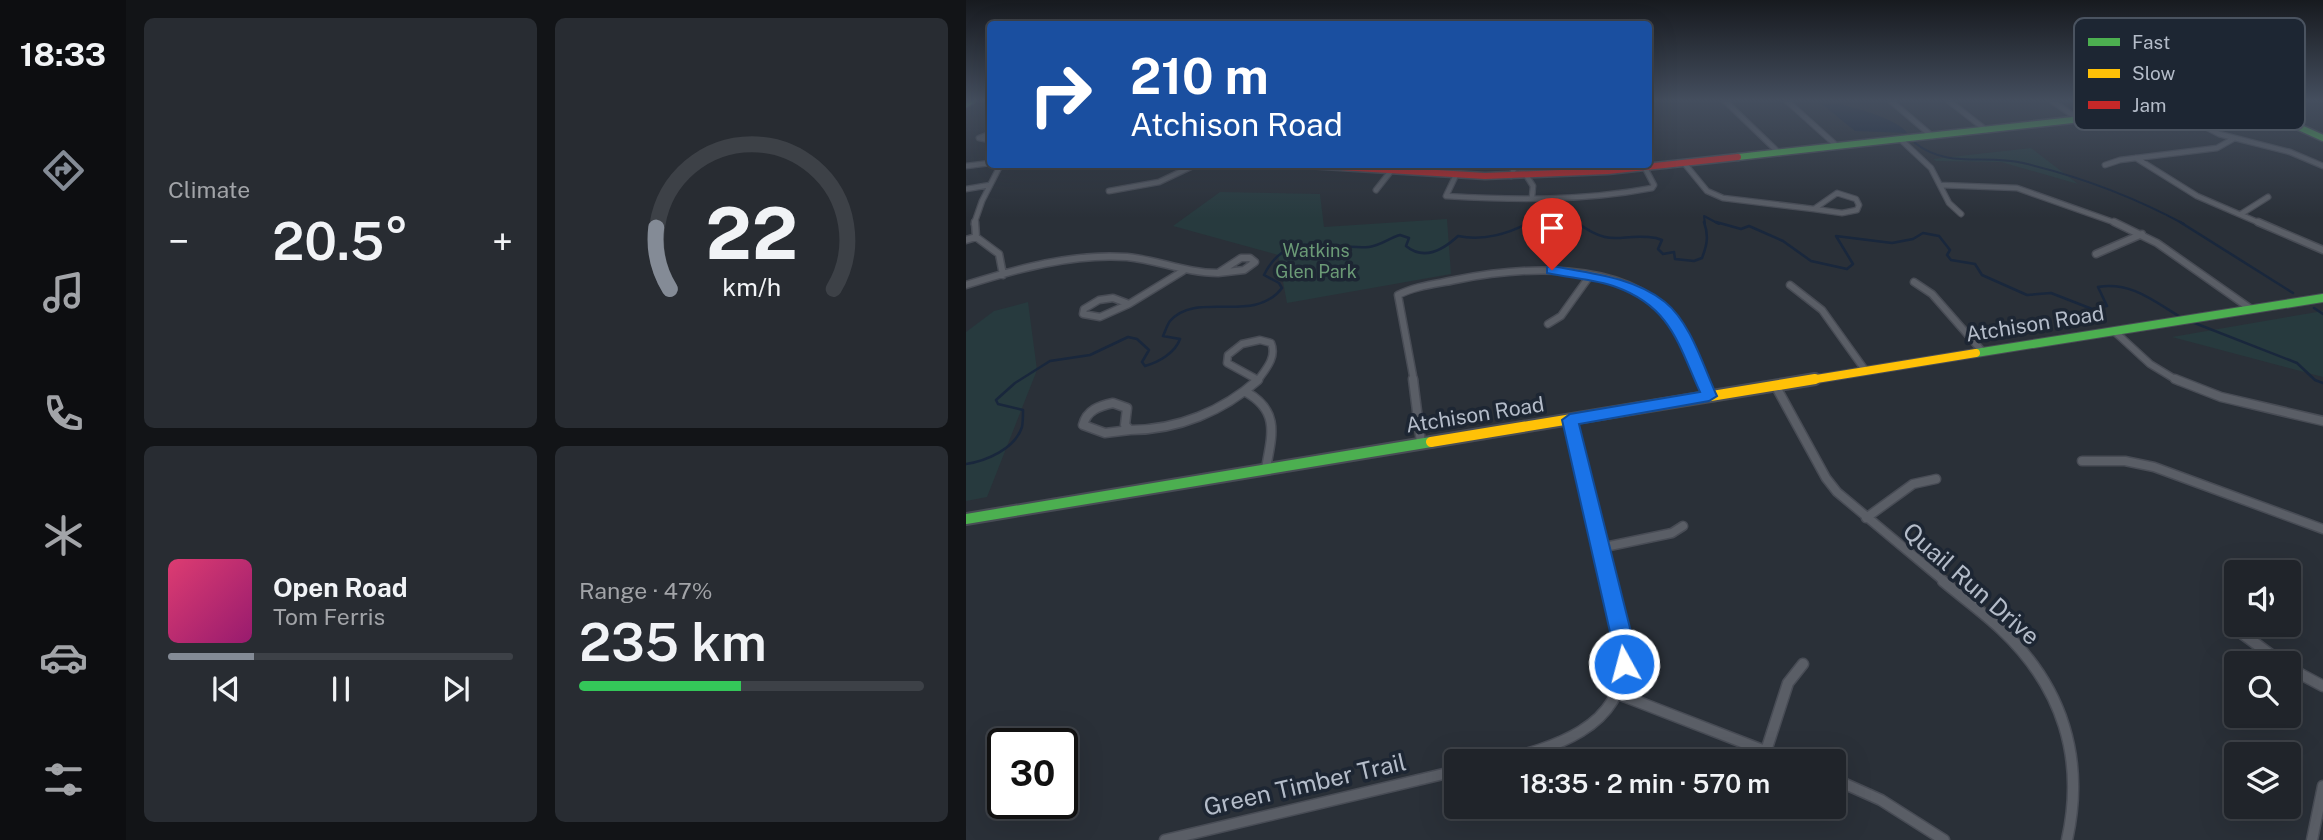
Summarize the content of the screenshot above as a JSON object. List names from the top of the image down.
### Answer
{
  "streets": {
    "street": ["Atchison Road", "Quail Run Drive", "Green Timber Trail"]
  },
  "crossings": [
    ["Atchison Road", "Quail Run Drive"]
  ],
  "parks": ["Watkins Glen Park"],
  "legend": ["Fast", "Slow", "Jam"],
  "page": {
    "tabs": "18:33",
    "tile": [
      "Climate",
      ["Range · 47%", "235 km"]
    ],
    "turn": ["210 m", "Atchison Road"],
    "heat": ["−", "20.5°", "+"],
    "song": ["Open Road", "Tom Ferris"],
    "limit": "30",
    "trip": "18:35 · 2 min · 570 m",
    "gauge": ["22", "km/h"]
  }
}
